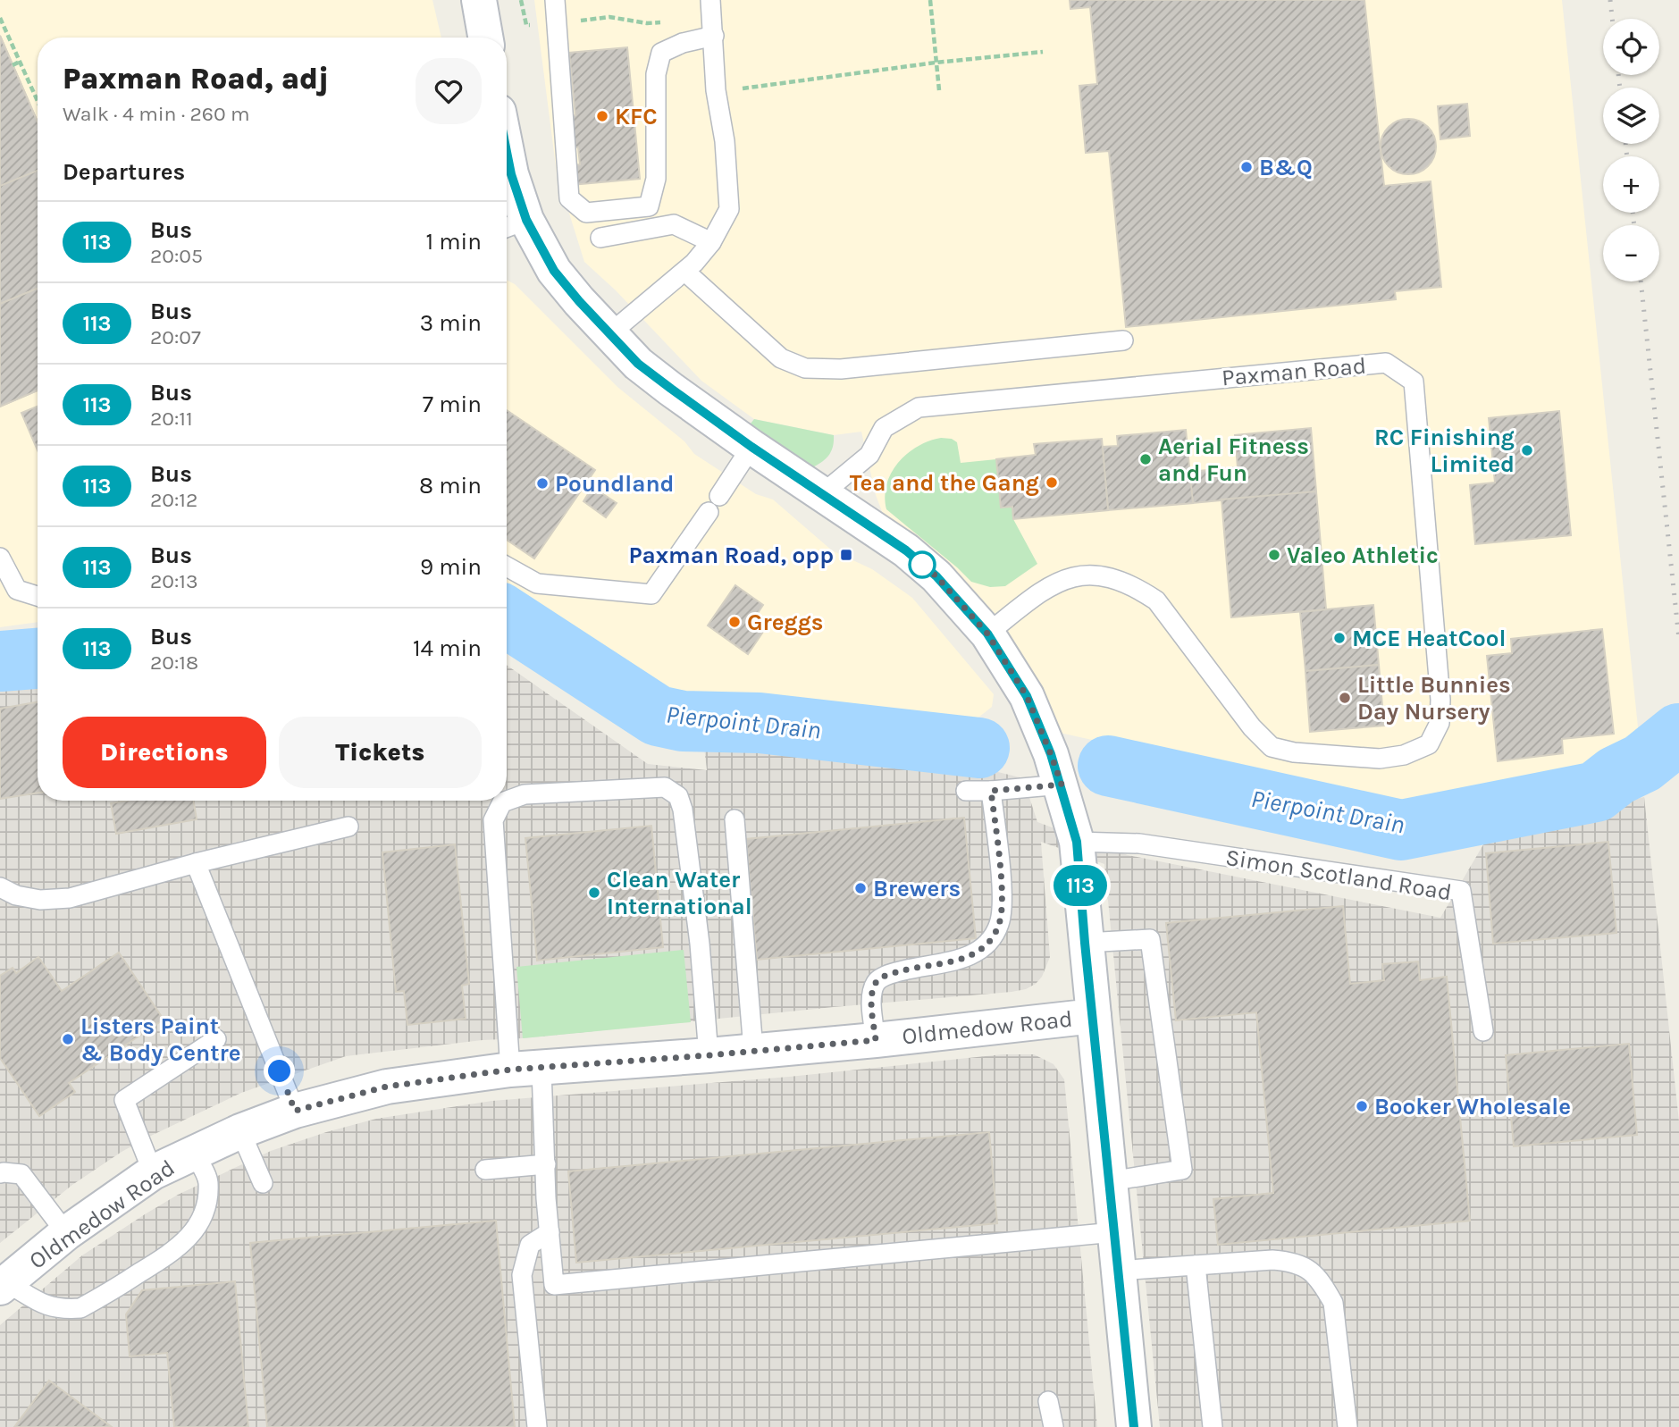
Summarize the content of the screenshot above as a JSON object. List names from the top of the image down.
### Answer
{
  "streets": {
    "street": ["Oldmedow Road"],
    "lane": ["Paxman Road", "Simon Scotland Road"]
  },
  "water": ["Pierpoint Drain"],
  "places": {
    "other": [
      "KFC",
      "B&Q",
      "RC Finishing Limited",
      "Aerial Fitness and Fun",
      "Tea and the Gang",
      "Poundland",
      "Valeo Athletic",
      "Greggs",
      "MCE HeatCool",
      "Little Bunnies Day Nursery",
      "Brewers",
      "Clean Water International",
      "Listers Paint & Body Centre",
      "Booker Wholesale"
    ],
    "transit": ["Paxman Road, opp"]
  },
  "lines": ["bus line 113"],
  "page": {
    "on_map": "113",
    "map_buttons": ["+", "−"],
    "heading": [
      ["Paxman Road, adj", "Walk · 4 min · 260 m"],
      "Departures"
    ],
    "list": [
      {
        "mark": "113",
        "name": "Bus",
        "note": "20:05",
        "value": "1 min"
      },
      {
        "mark": "113",
        "name": "Bus",
        "note": "20:07",
        "value": "3 min"
      },
      {
        "mark": "113",
        "name": "Bus",
        "note": "20:11",
        "value": "7 min"
      },
      {
        "mark": "113",
        "name": "Bus",
        "note": "20:12",
        "value": "8 min"
      },
      {
        "mark": "113",
        "name": "Bus",
        "note": "20:13",
        "value": "9 min"
      },
      {
        "mark": "113",
        "name": "Bus",
        "note": "20:18",
        "value": "14 min"
      }
    ],
    "buttons": ["Directions", "Tickets"]
  }
}
